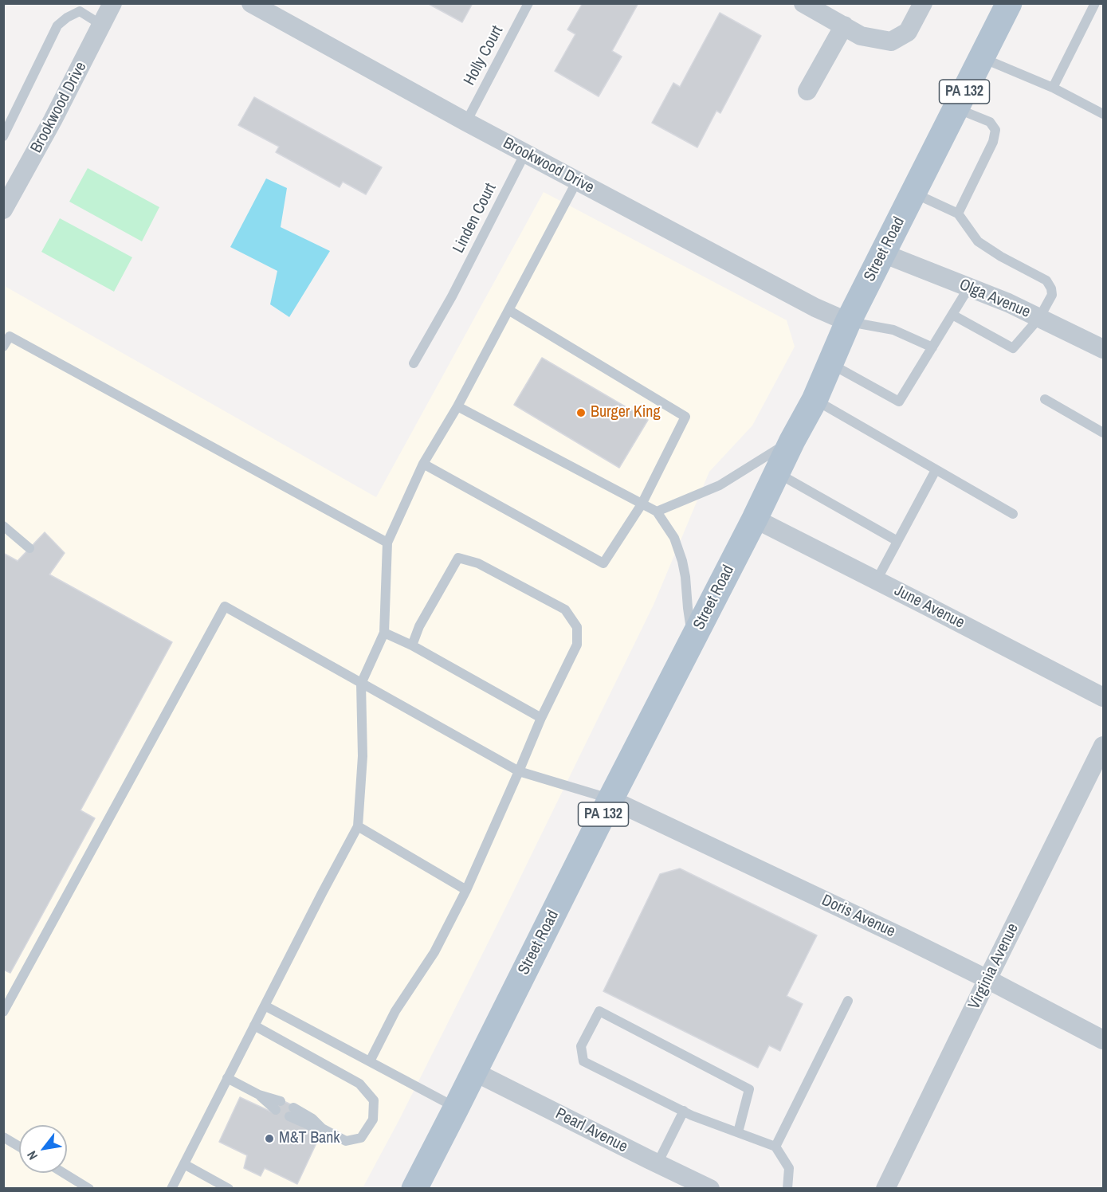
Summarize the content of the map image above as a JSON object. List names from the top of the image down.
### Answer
{
  "streets": {
    "main road": ["PA 132", "Street Road"],
    "street": [
      "Brookwood Drive",
      "Olga Avenue",
      "June Avenue",
      "Doris Avenue",
      "Virginia Avenue",
      "Pearl Avenue"
    ],
    "lane": ["Holly Court", "Linden Court"]
  },
  "crossings": [
    ["Holly Court", "Brookwood Drive"],
    ["Brookwood Drive", "Linden Court"],
    ["Brookwood Drive", "Street Road"],
    ["Street Road", "Olga Avenue"],
    ["Street Road", "June Avenue"],
    ["Street Road", "Doris Avenue"],
    ["Street Road", "Pearl Avenue"],
    ["Doris Avenue", "Virginia Avenue"]
  ],
  "places": ["Burger King", "M&T Bank"],
  "north": "bottom left"
}
